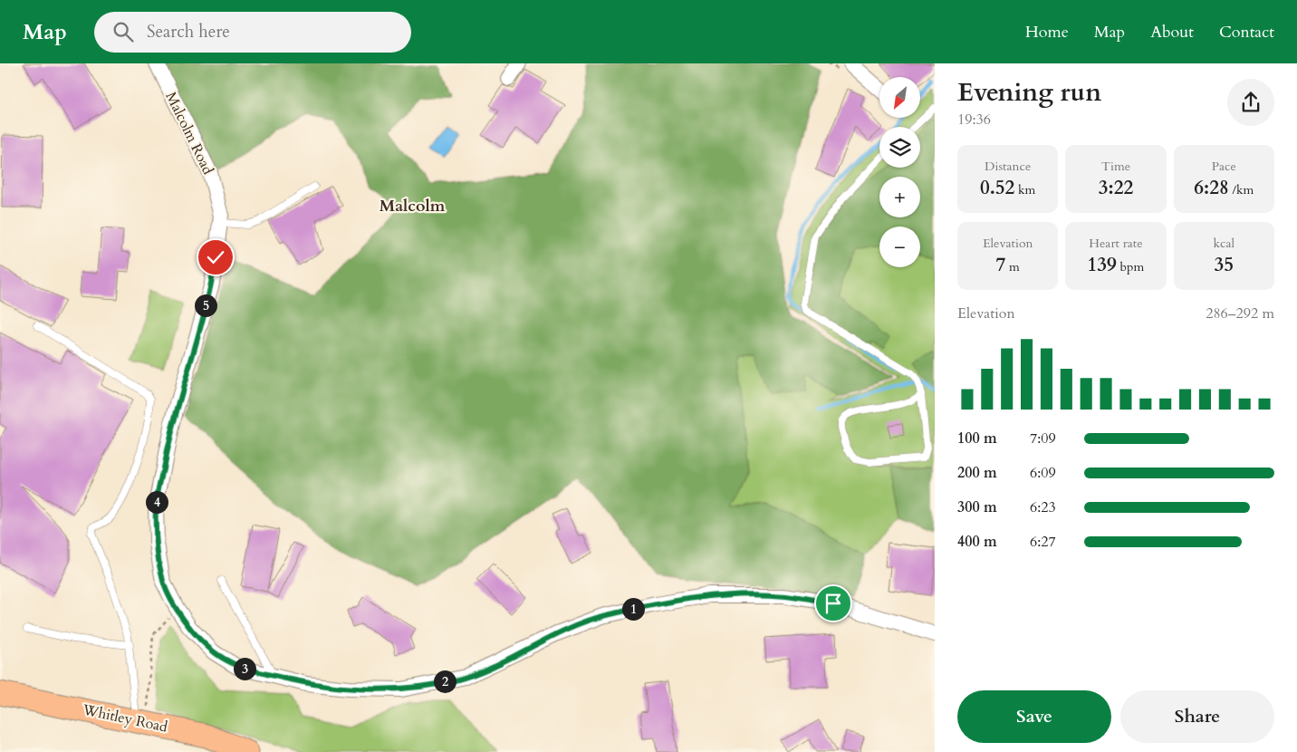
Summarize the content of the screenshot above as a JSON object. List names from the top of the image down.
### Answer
{
  "streets": {
    "main road": ["Whitley Road"],
    "street": ["Malcolm Road"]
  },
  "districts": ["Malcolm"],
  "north": "bottom left",
  "page": {
    "header": "Map",
    "search": "Search here",
    "nav": [
      "Home",
      "Map",
      "About",
      "Contact"
    ],
    "heading": ["Evening run", "19:36"],
    "map_buttons": ["+", "−"],
    "stats": [
      ["Distance", "0.52 km"],
      ["Time", "3:22"],
      ["Pace", "6:28 /km"],
      ["Elevation", "7 m"],
      ["Heart rate", "139 bpm"],
      ["kcal", "35"]
    ],
    "pins": [
      "5",
      "4",
      "1",
      "3",
      "2"
    ],
    "chart": ["Elevation", "286–292 m"],
    "list": [
      {
        "name": "100 m",
        "note": "7:09"
      },
      {
        "name": "200 m",
        "note": "6:09"
      },
      {
        "name": "300 m",
        "note": "6:23"
      },
      {
        "name": "400 m",
        "note": "6:27"
      }
    ],
    "buttons": ["Save", "Share"]
  }
}
